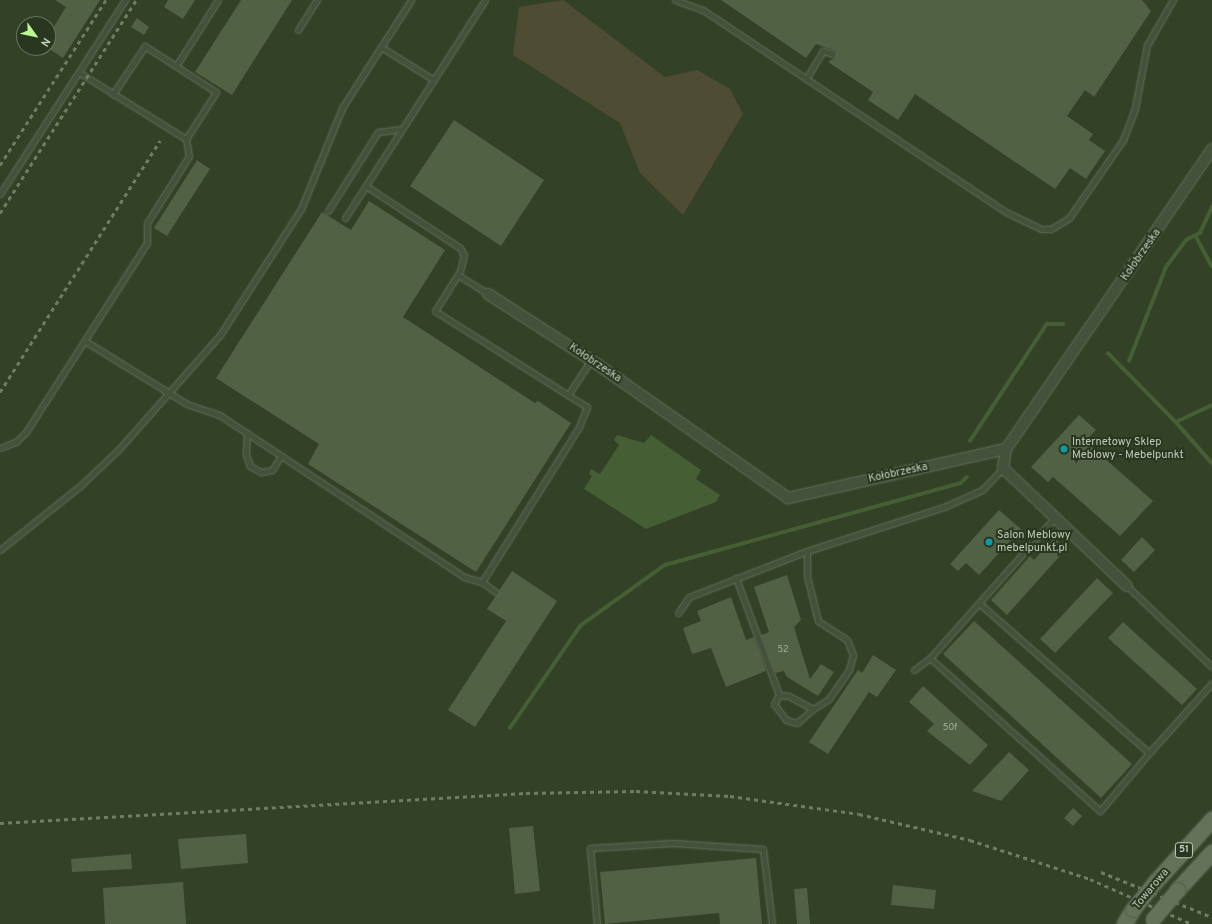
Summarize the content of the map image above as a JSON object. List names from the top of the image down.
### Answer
{
  "streets": {
    "main road": ["51", "Towarowa"],
    "street": ["Kołobrzeska"]
  },
  "places": ["Internetowy Sklep Meblowy - Mebelpunkt", "Salon Meblowy mebelpunkt.pl"],
  "house_numbers": ["52", "50f"],
  "north": "bottom right"
}
